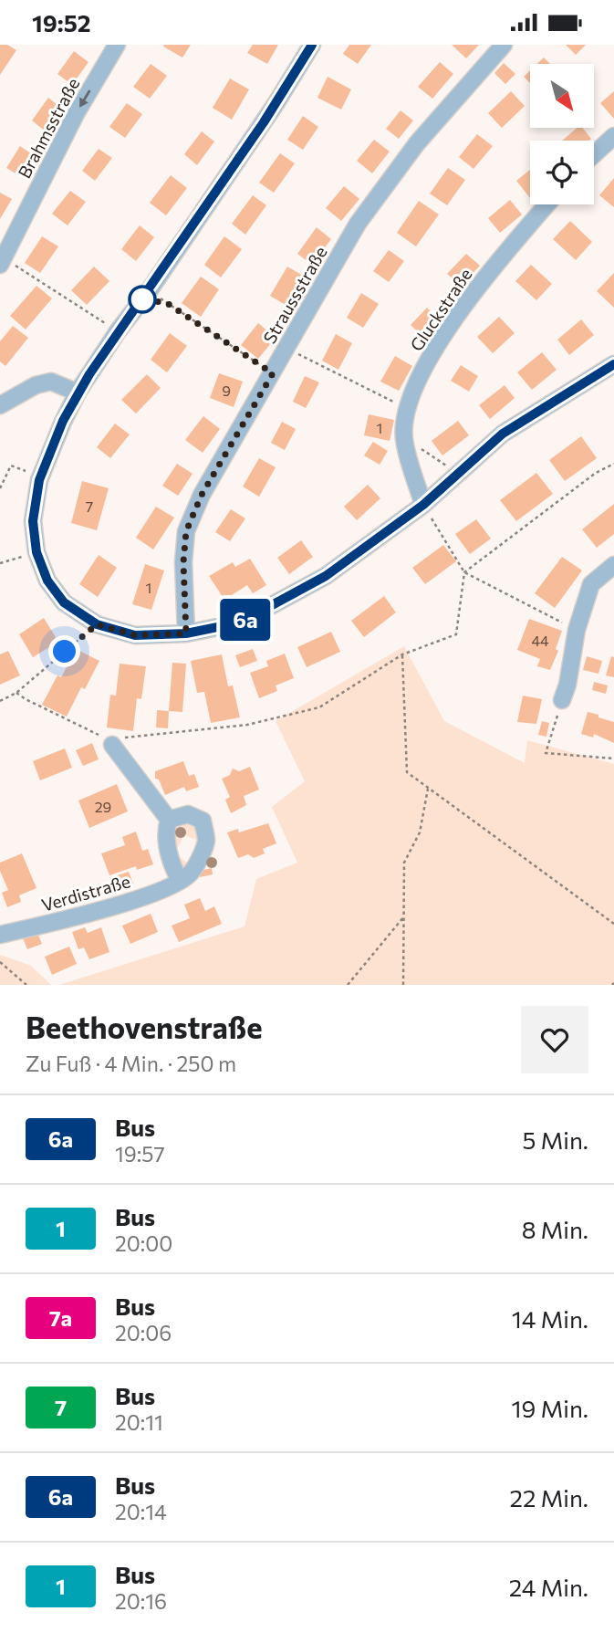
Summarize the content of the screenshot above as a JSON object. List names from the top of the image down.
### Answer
{
  "streets": {
    "street": [
      "Brahmsstraße",
      "Straussstraße",
      "Gluckstraße",
      "Verdistraße"
    ]
  },
  "one_way": ["Brahmsstraße"],
  "lines": ["bus line 6a"],
  "house_numbers": [
    "9",
    "1",
    "7",
    "1",
    "44",
    "29"
  ],
  "north": "bottom right",
  "page": {
    "status": "19:52",
    "on_map": "6a",
    "heading": ["Beethovenstraße", "Zu Fuß · 4 Min. · 250 m"],
    "list": [
      {
        "mark": "6a",
        "name": "Bus",
        "note": "19:57",
        "value": "5 Min."
      },
      {
        "mark": "1",
        "name": "Bus",
        "note": "20:00",
        "value": "8 Min."
      },
      {
        "mark": "7a",
        "name": "Bus",
        "note": "20:06",
        "value": "14 Min."
      },
      {
        "mark": "7",
        "name": "Bus",
        "note": "20:11",
        "value": "19 Min."
      },
      {
        "mark": "6a",
        "name": "Bus",
        "note": "20:14",
        "value": "22 Min."
      },
      {
        "mark": "1",
        "name": "Bus",
        "note": "20:16",
        "value": "24 Min."
      }
    ]
  }
}
